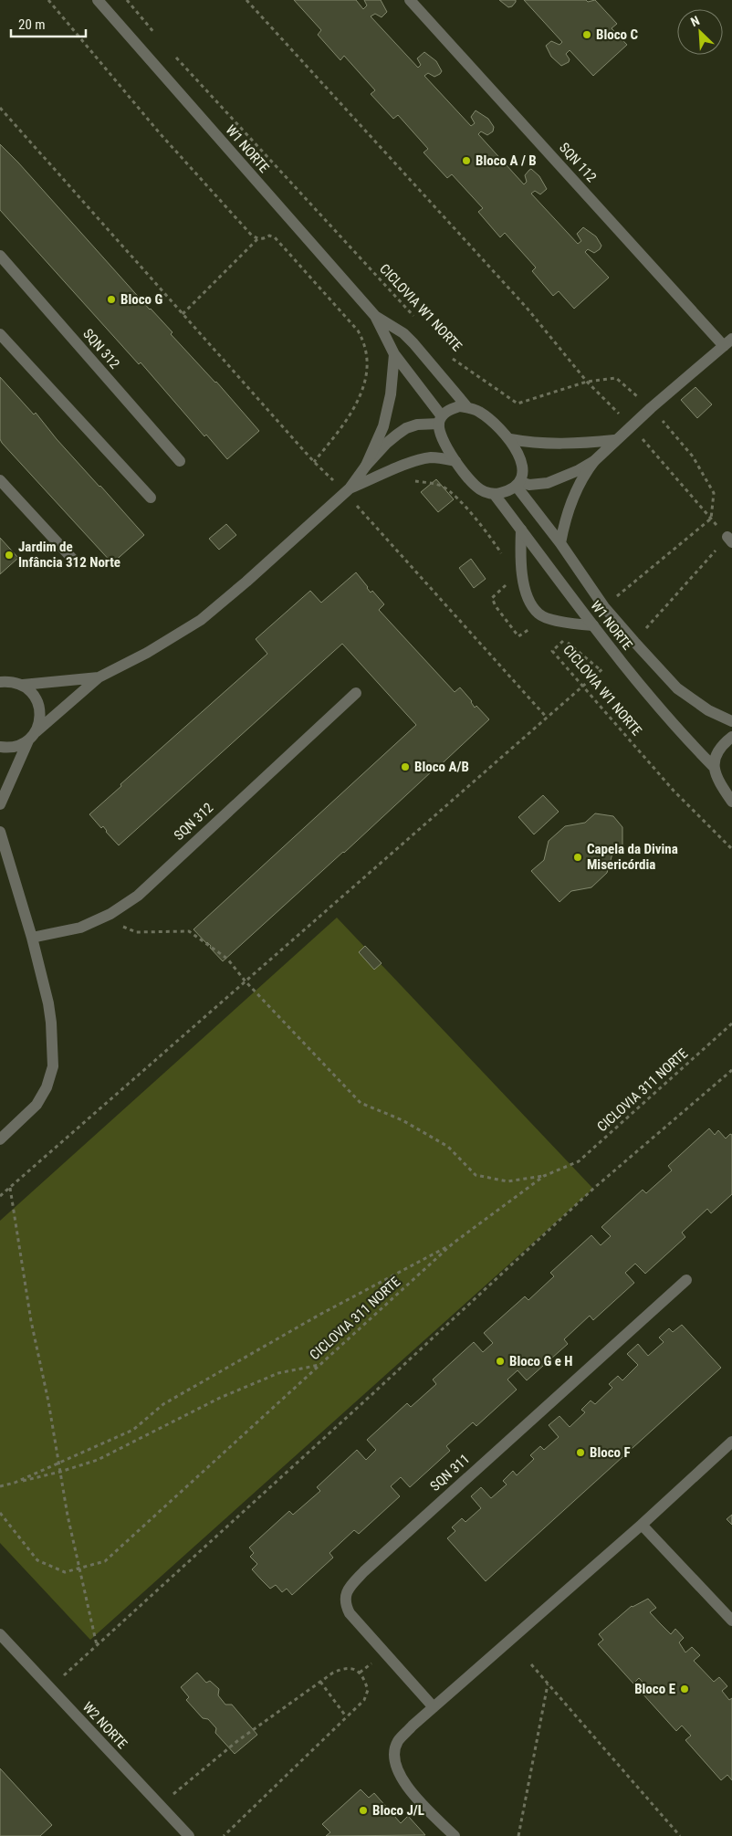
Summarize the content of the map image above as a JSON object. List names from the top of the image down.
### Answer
{
  "streets": {
    "street": [
      "W1 NORTE",
      "SQN 112",
      "SQN 312",
      "SQN 311",
      "W2 NORTE"
    ],
    "path": ["CICLOVIA W1 NORTE", "CICLOVIA 311 NORTE"]
  },
  "crossings": [
    ["W1 NORTE", "SQN 112"],
    ["SQN 112", "CICLOVIA W1 NORTE"]
  ],
  "places": [
    "Bloco C",
    "Bloco A / B",
    "Bloco G",
    "Jardim de Infância 312 Norte",
    "Bloco A/B",
    "Capela da Divina Misericórdia",
    "Bloco G e H",
    "Bloco F",
    "Bloco E",
    "Bloco J/L"
  ],
  "scale_bar": "20 m",
  "north": "top left"
}
